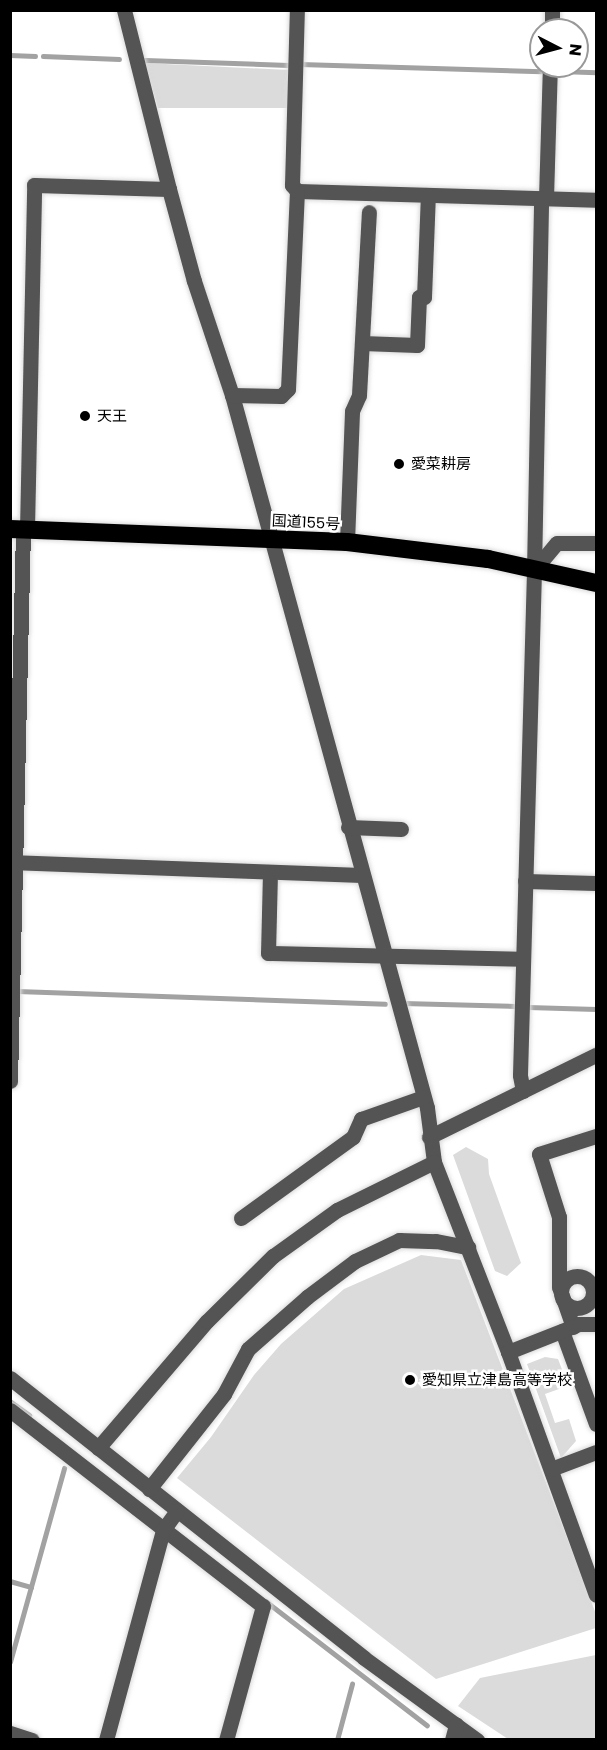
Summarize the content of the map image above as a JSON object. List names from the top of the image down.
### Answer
{
  "streets": {
    "highway": ["国道155号"]
  },
  "places": ["天王", "愛菜耕房", "愛知県立津島高等学校"],
  "north": "right"
}
